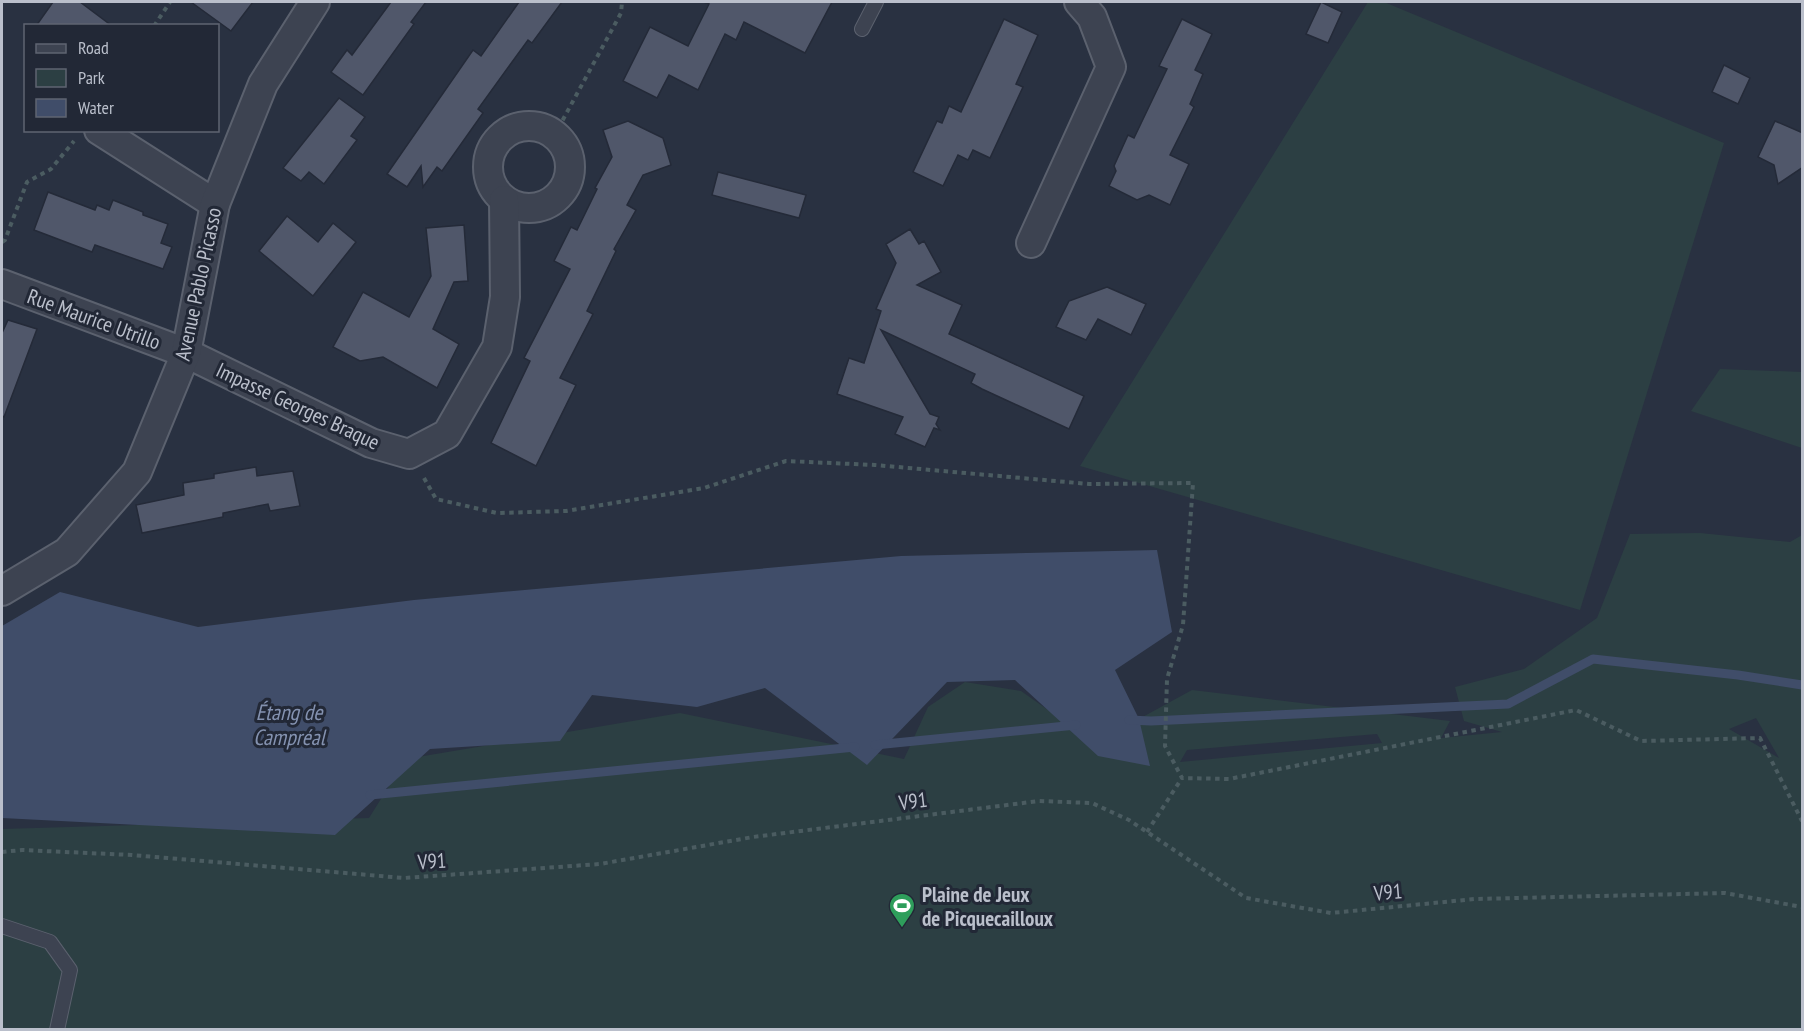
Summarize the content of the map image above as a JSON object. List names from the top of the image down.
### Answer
{
  "streets": {
    "street": ["Avenue Pablo Picasso", "Rue Maurice Utrillo", "Impasse Georges Braque"],
    "path": ["V91"]
  },
  "crossings": [
    ["Avenue Pablo Picasso", "Rue Maurice Utrillo"],
    ["Avenue Pablo Picasso", "Impasse Georges Braque"],
    ["Rue Maurice Utrillo", "Impasse Georges Braque"]
  ],
  "water": ["Étang de Campréal"],
  "places": {
    "sports": ["Plaine de Jeux de Picquecailloux"]
  },
  "legend": ["Road", "Park", "Water"]
}
